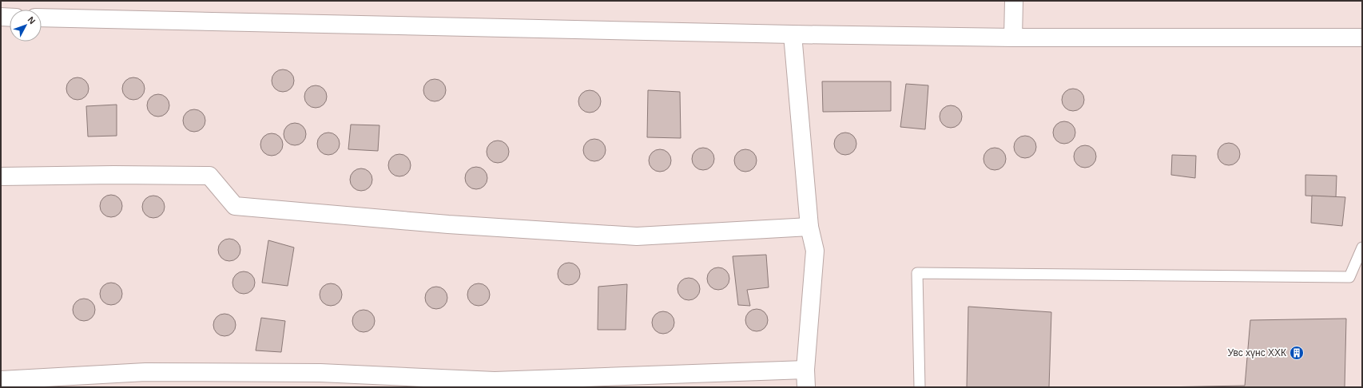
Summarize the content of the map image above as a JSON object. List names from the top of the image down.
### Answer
{
  "places": {
    "building": ["Увс хүнс ХХК"]
  },
  "north": "top right"
}
